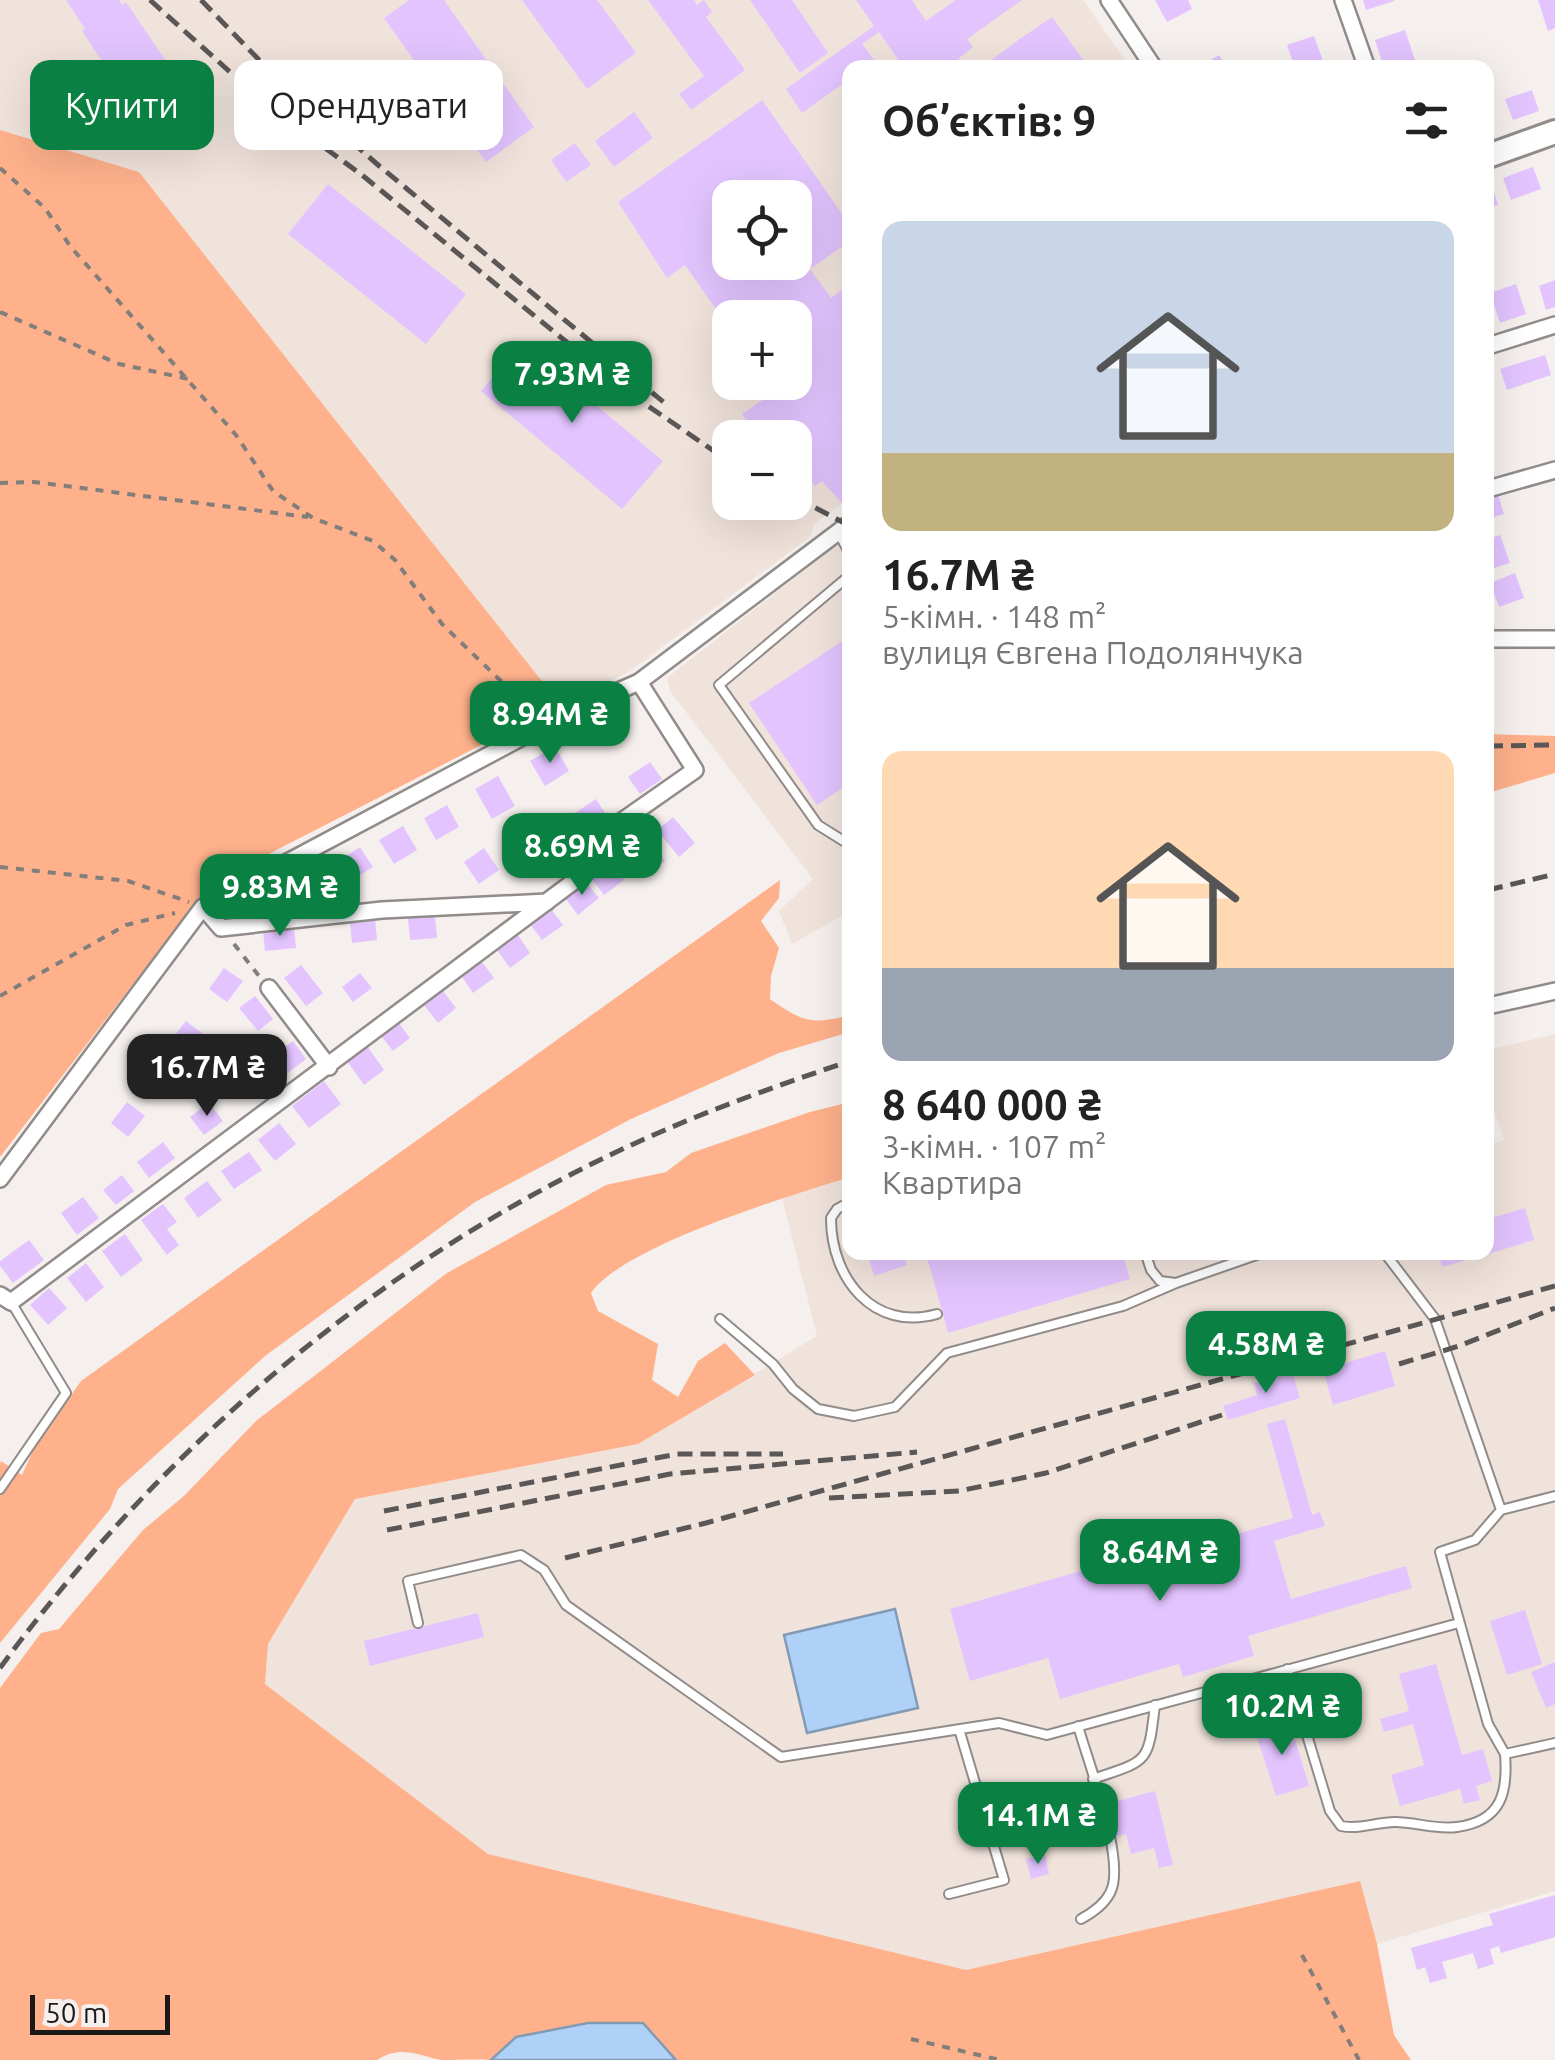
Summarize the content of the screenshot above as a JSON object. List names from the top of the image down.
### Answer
{
  "scale_bar": "50 m",
  "page": {
    "chip": ["Купити", "Орендувати"],
    "heading": "Об’єктів: 9",
    "map_buttons": ["+", "−"],
    "list": [
      {
        "name": "16.7M ₴",
        "note": "5-кімн. · 148 m² · вулиця Євгена Подолянчука"
      },
      {
        "name": "8 640 000 ₴",
        "note": "3-кімн. · 107 m² · Квартира"
      }
    ],
    "price": [
      "7.93M ₴",
      "8.94M ₴",
      "8.69M ₴",
      "9.83M ₴",
      "16.7M ₴",
      "4.58M ₴",
      "8.64M ₴",
      "10.2M ₴",
      "14.1M ₴"
    ],
    "scale": "50 m"
  }
}
